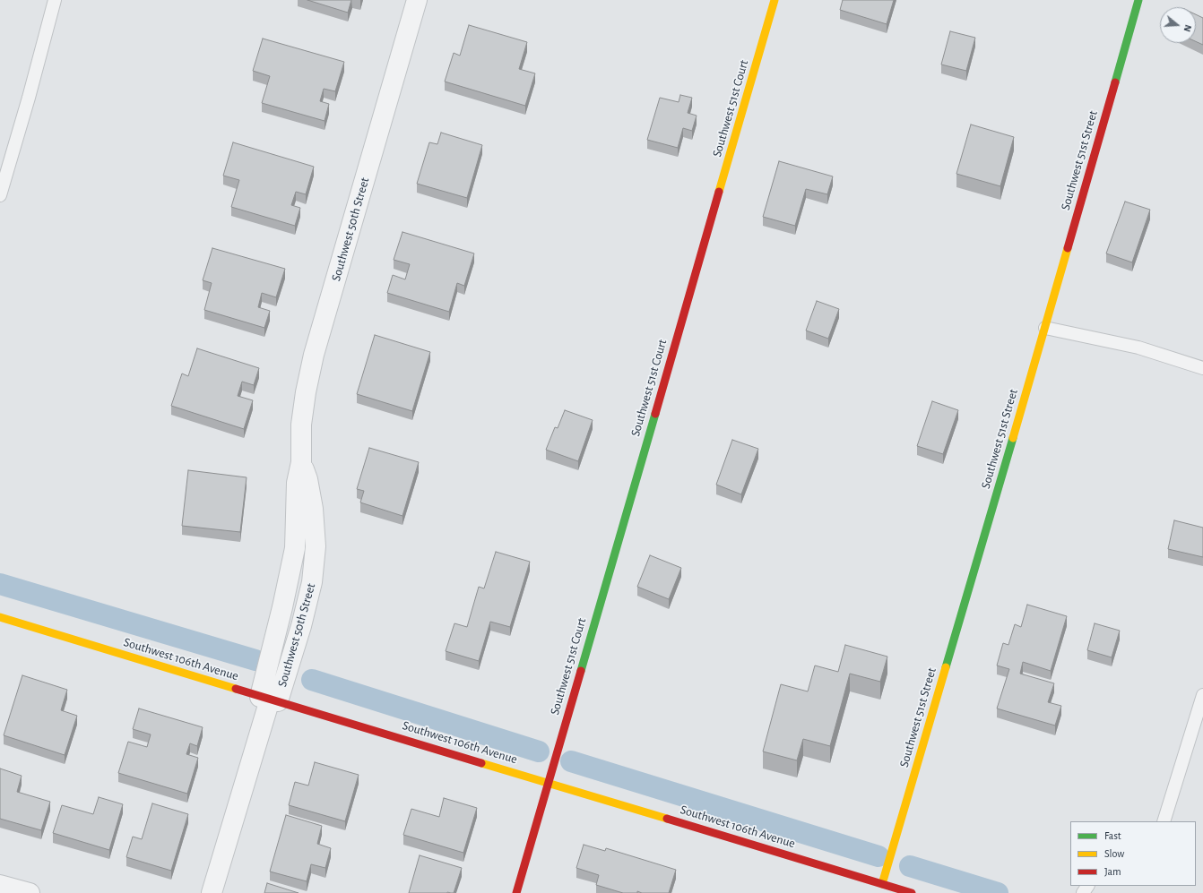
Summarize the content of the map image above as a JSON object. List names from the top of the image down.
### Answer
{
  "streets": {
    "street": [
      "Southwest 51st Court",
      "Southwest 51st Street",
      "Southwest 50th Street",
      "Southwest 106th Avenue"
    ]
  },
  "crossings": [
    ["Southwest 51st Court", "Southwest 106th Avenue"],
    ["Southwest 51st Street", "Southwest 106th Avenue"],
    ["Southwest 50th Street", "Southwest 106th Avenue"]
  ],
  "legend": ["Fast", "Slow", "Jam"],
  "north": "right"
}
